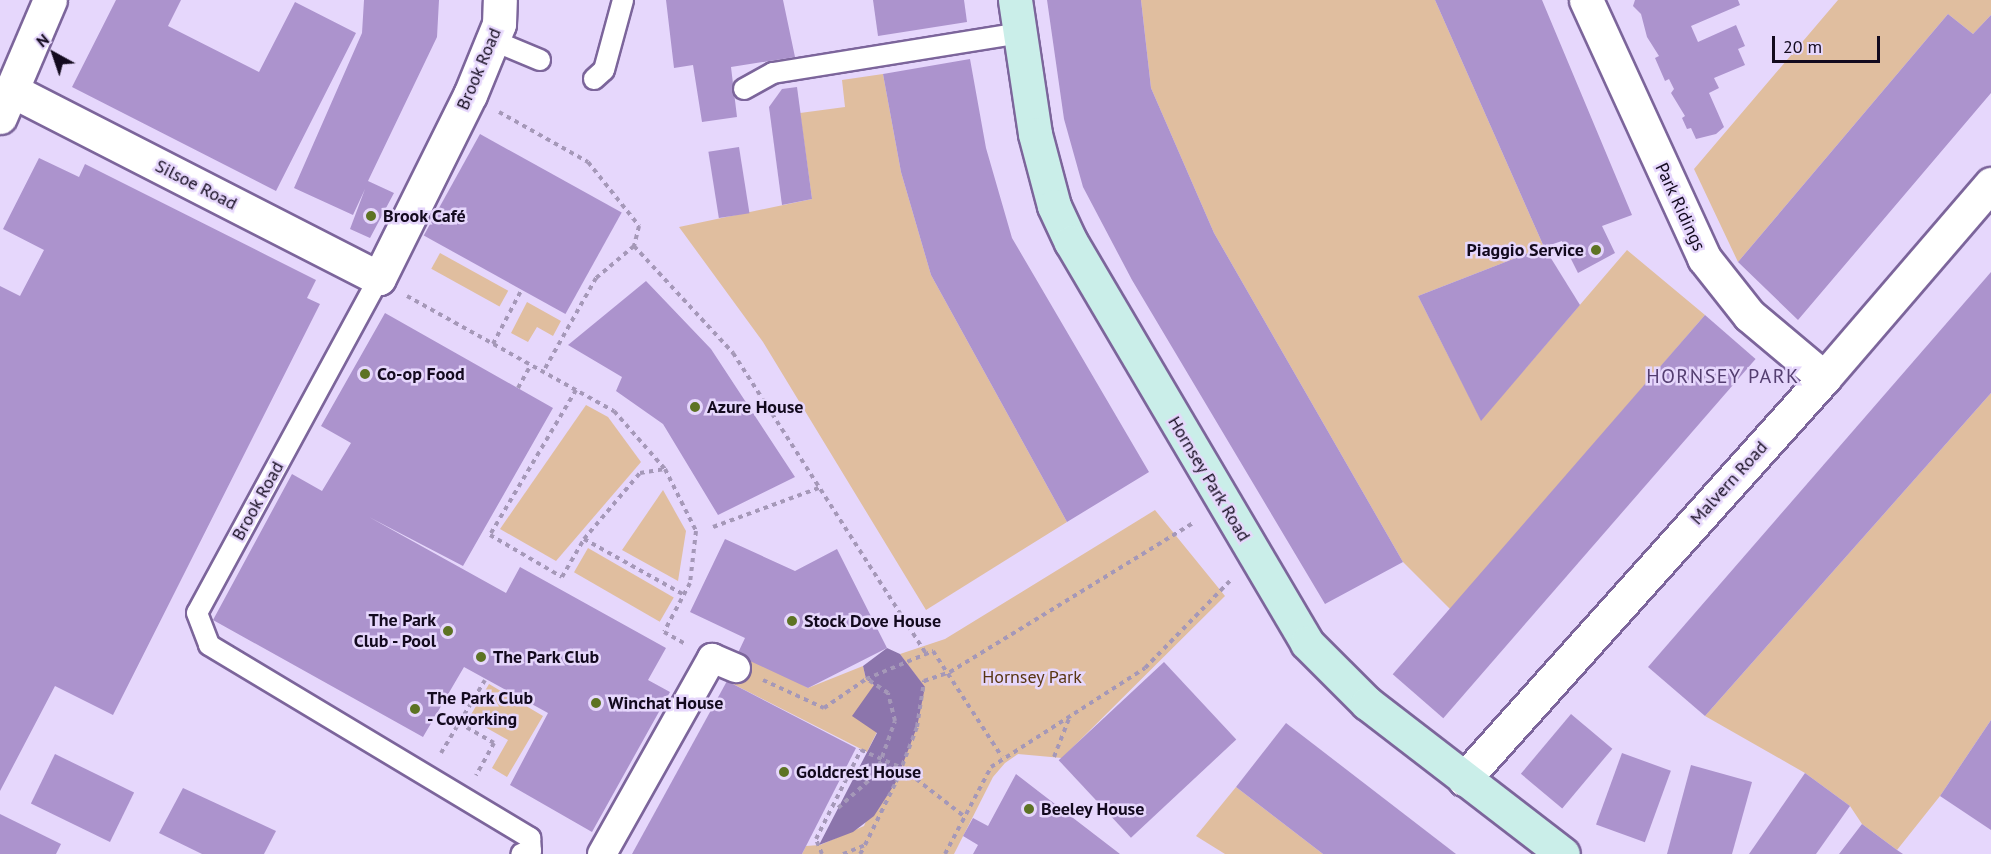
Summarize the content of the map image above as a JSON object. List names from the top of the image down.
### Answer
{
  "streets": {
    "main road": ["Hornsey Park Road"],
    "street": [
      "Brook Road",
      "Silsoe Road",
      "Park Ridings",
      "Malvern Road"
    ]
  },
  "crossings": [
    ["Brook Road", "Silsoe Road"],
    ["Park Ridings", "Malvern Road"],
    ["Hornsey Park Road", "Malvern Road"]
  ],
  "districts": ["HORNSEY PARK"],
  "parks": ["Hornsey Park"],
  "places": [
    "Brook Café",
    "Piaggio Service",
    "Co-op Food",
    "Azure House",
    "Stock Dove House",
    "The Park Club - Pool",
    "The Park Club",
    "Winchat House",
    "The Park Club - Coworking",
    "Goldcrest House",
    "Beeley House"
  ],
  "scale_bar": "20 m",
  "north": "top left"
}
